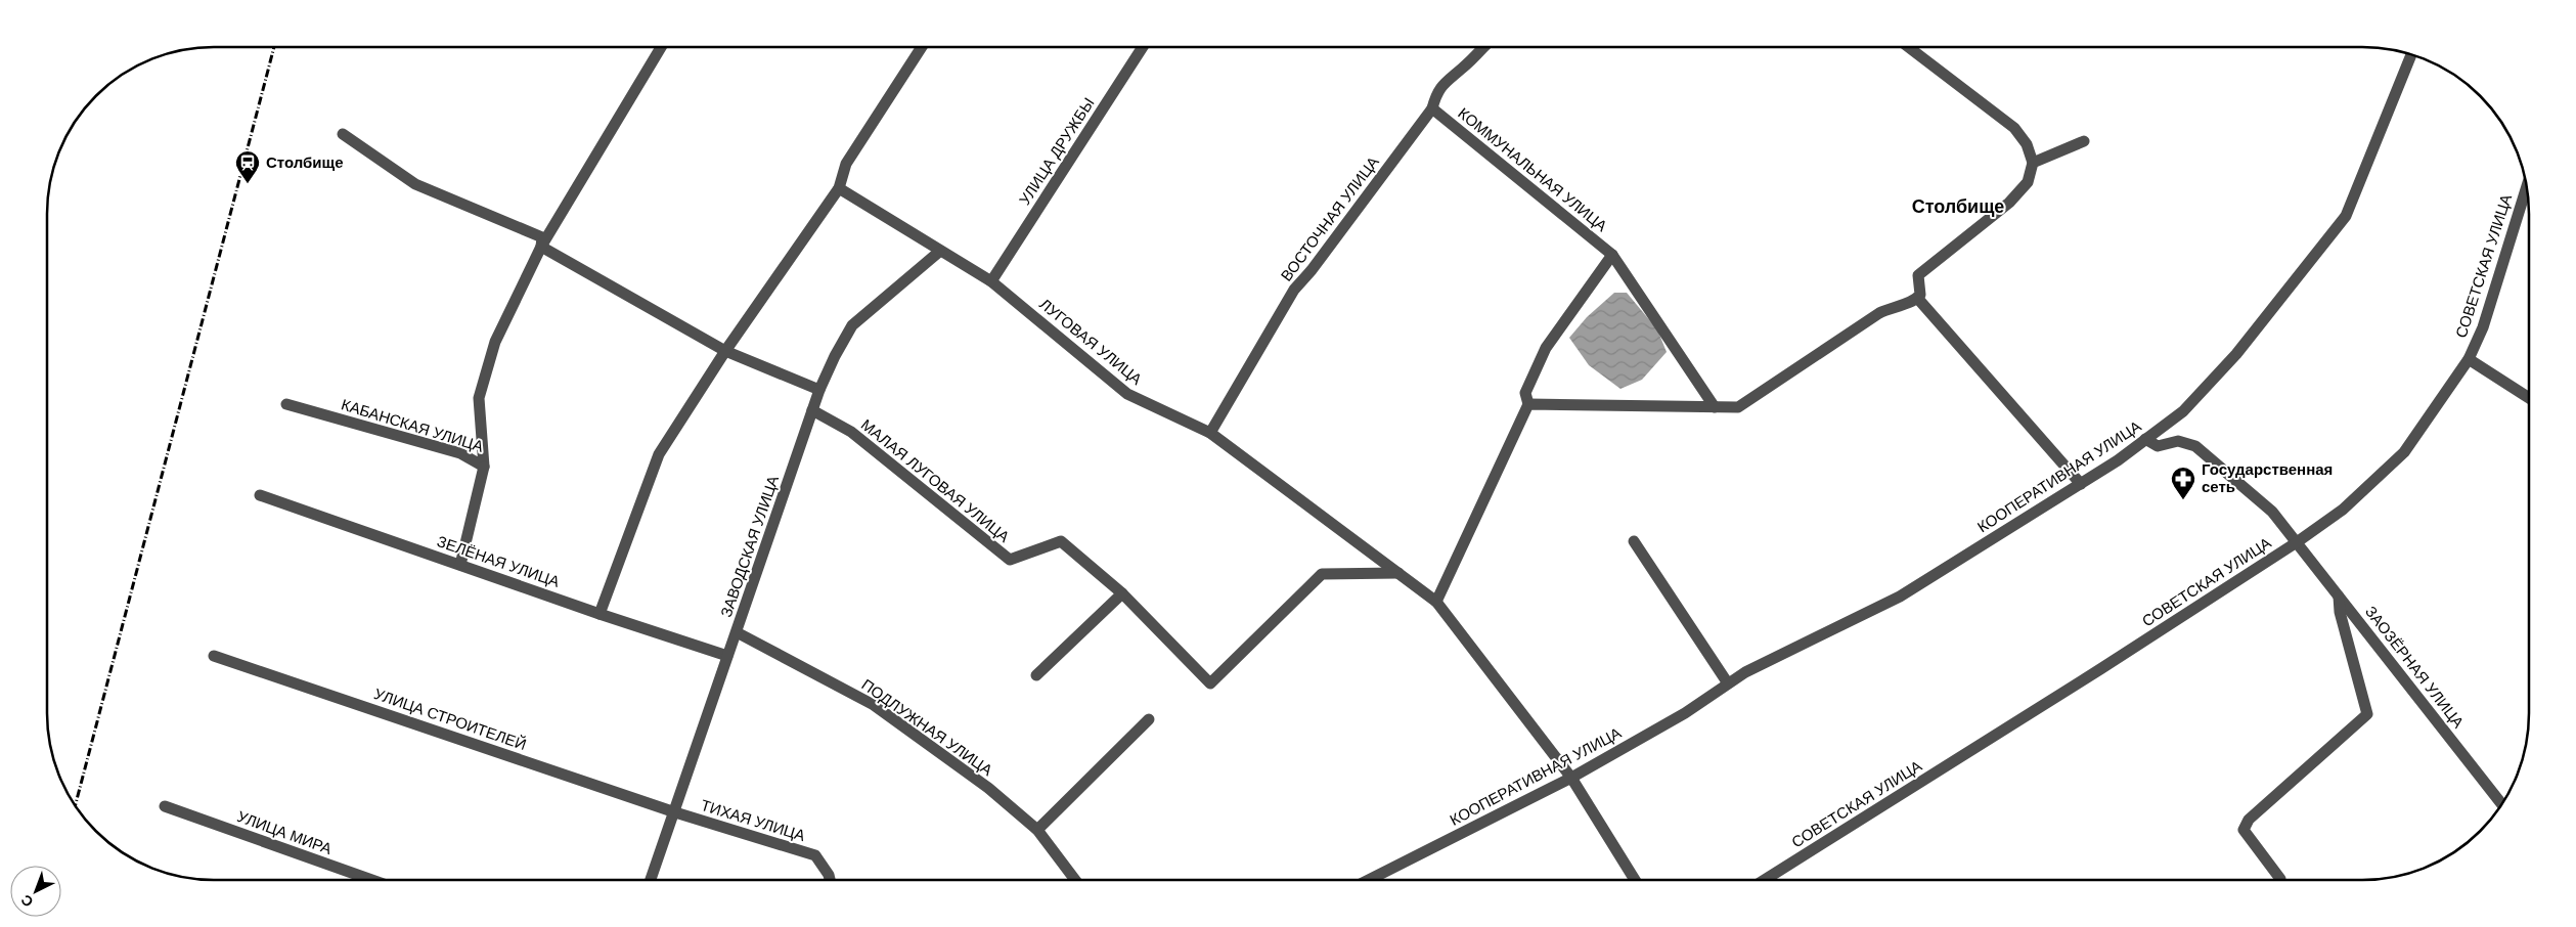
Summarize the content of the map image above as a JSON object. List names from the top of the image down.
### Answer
{
  "streets": {
    "street": [
      "УЛИЦА ДРУЖБЫ",
      "КОММУНАЛЬНАЯ УЛИЦА",
      "ВОСТОЧНАЯ УЛИЦА",
      "СОВЕТСКАЯ УЛИЦА",
      "ЛУГОВАЯ УЛИЦА",
      "КАБАНСКАЯ УЛИЦА",
      "КООПЕРАТИВНАЯ УЛИЦА",
      "МАЛАЯ ЛУГОВАЯ УЛИЦА",
      "ЗАВОДСКАЯ УЛИЦА",
      "ЗЕЛЁНАЯ УЛИЦА",
      "ЗАОЗЁРНАЯ УЛИЦА",
      "УЛИЦА СТРОИТЕЛЕЙ",
      "ПОДЛУЖНАЯ УЛИЦА",
      "ТИХАЯ УЛИЦА",
      "УЛИЦА МИРА"
    ]
  },
  "crossings": [
    ["УЛИЦА ДРУЖБЫ", "ЛУГОВАЯ УЛИЦА"],
    ["КОММУНАЛЬНАЯ УЛИЦА", "ВОСТОЧНАЯ УЛИЦА"],
    ["ВОСТОЧНАЯ УЛИЦА", "ЛУГОВАЯ УЛИЦА"],
    ["СОВЕТСКАЯ УЛИЦА", "ЗАОЗЁРНАЯ УЛИЦА"],
    ["ЛУГОВАЯ УЛИЦА", "КООПЕРАТИВНАЯ УЛИЦА"],
    ["ЛУГОВАЯ УЛИЦА", "МАЛАЯ ЛУГОВАЯ УЛИЦА"],
    ["ЛУГОВАЯ УЛИЦА", "ЗАВОДСКАЯ УЛИЦА"],
    ["КООПЕРАТИВНАЯ УЛИЦА", "ЗАОЗЁРНАЯ УЛИЦА"],
    ["МАЛАЯ ЛУГОВАЯ УЛИЦА", "ЗАВОДСКАЯ УЛИЦА"],
    ["ЗАВОДСКАЯ УЛИЦА", "ЗЕЛЁНАЯ УЛИЦА"],
    ["ЗАВОДСКАЯ УЛИЦА", "УЛИЦА СТРОИТЕЛЕЙ"],
    ["ЗАВОДСКАЯ УЛИЦА", "ПОДЛУЖНАЯ УЛИЦА"],
    ["ЗАВОДСКАЯ УЛИЦА", "ТИХАЯ УЛИЦА"],
    ["УЛИЦА СТРОИТЕЛЕЙ", "ТИХАЯ УЛИЦА"]
  ],
  "districts": ["Столбище"],
  "places": {
    "station": ["Столбище"],
    "pharmacy": ["Государственная сеть"]
  },
  "north": "bottom left"
}
